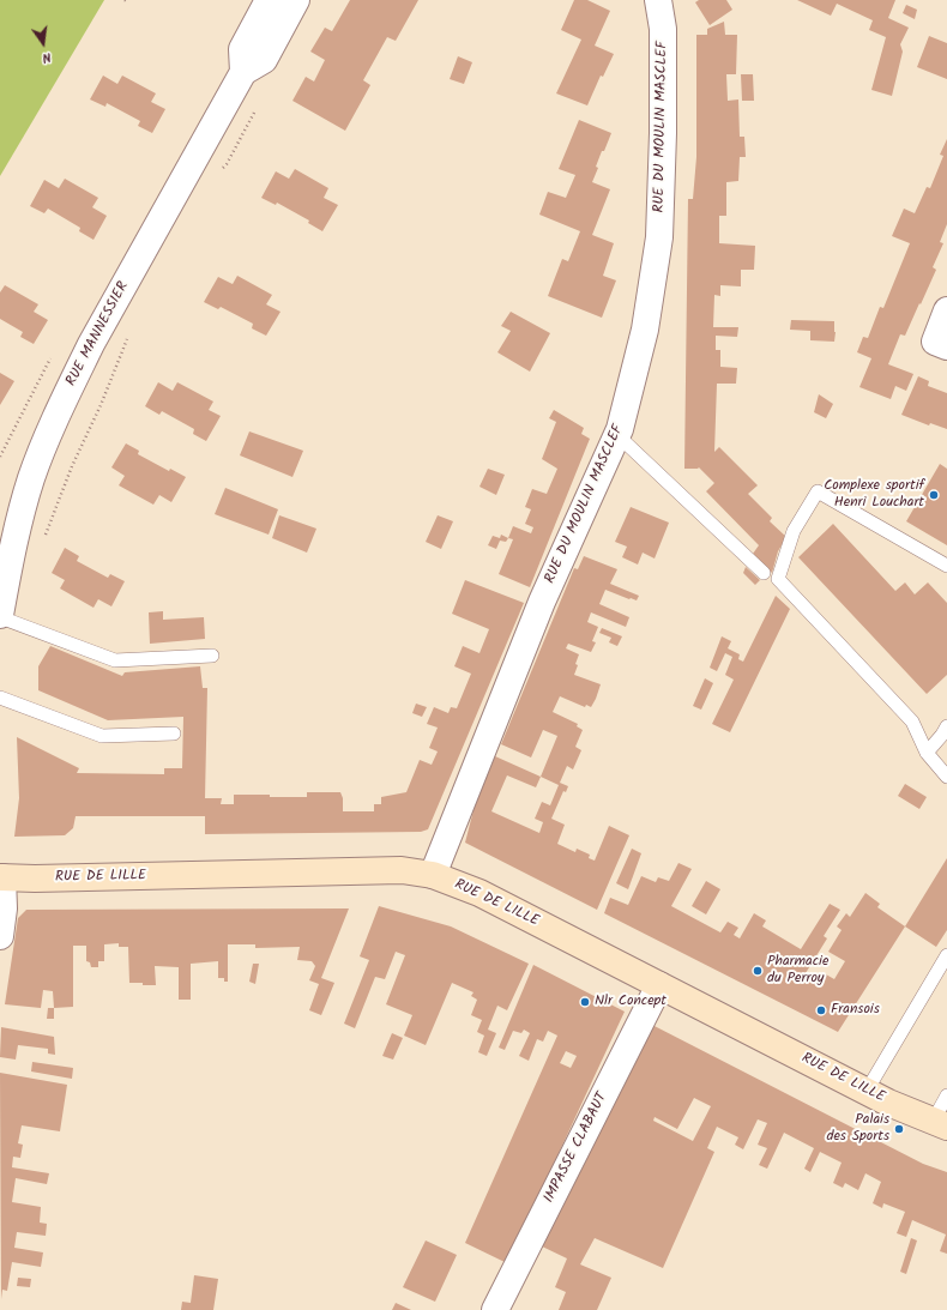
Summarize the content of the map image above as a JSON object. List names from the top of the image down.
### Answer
{
  "streets": {
    "main road": ["RUE DE LILLE"],
    "street": ["RUE DU MOULIN MASCLEF", "RUE MANNESSIER", "IMPASSE CLABAUT"]
  },
  "crossings": [
    ["RUE DU MOULIN MASCLEF", "RUE DE LILLE"],
    ["RUE DE LILLE", "IMPASSE CLABAUT"]
  ],
  "places": [
    "Complexe sportif Henri Louchart",
    "Pharmacie du Perroy",
    "Nlr Concept",
    "Fransois",
    "Palais des Sports"
  ],
  "north": "bottom"
}
